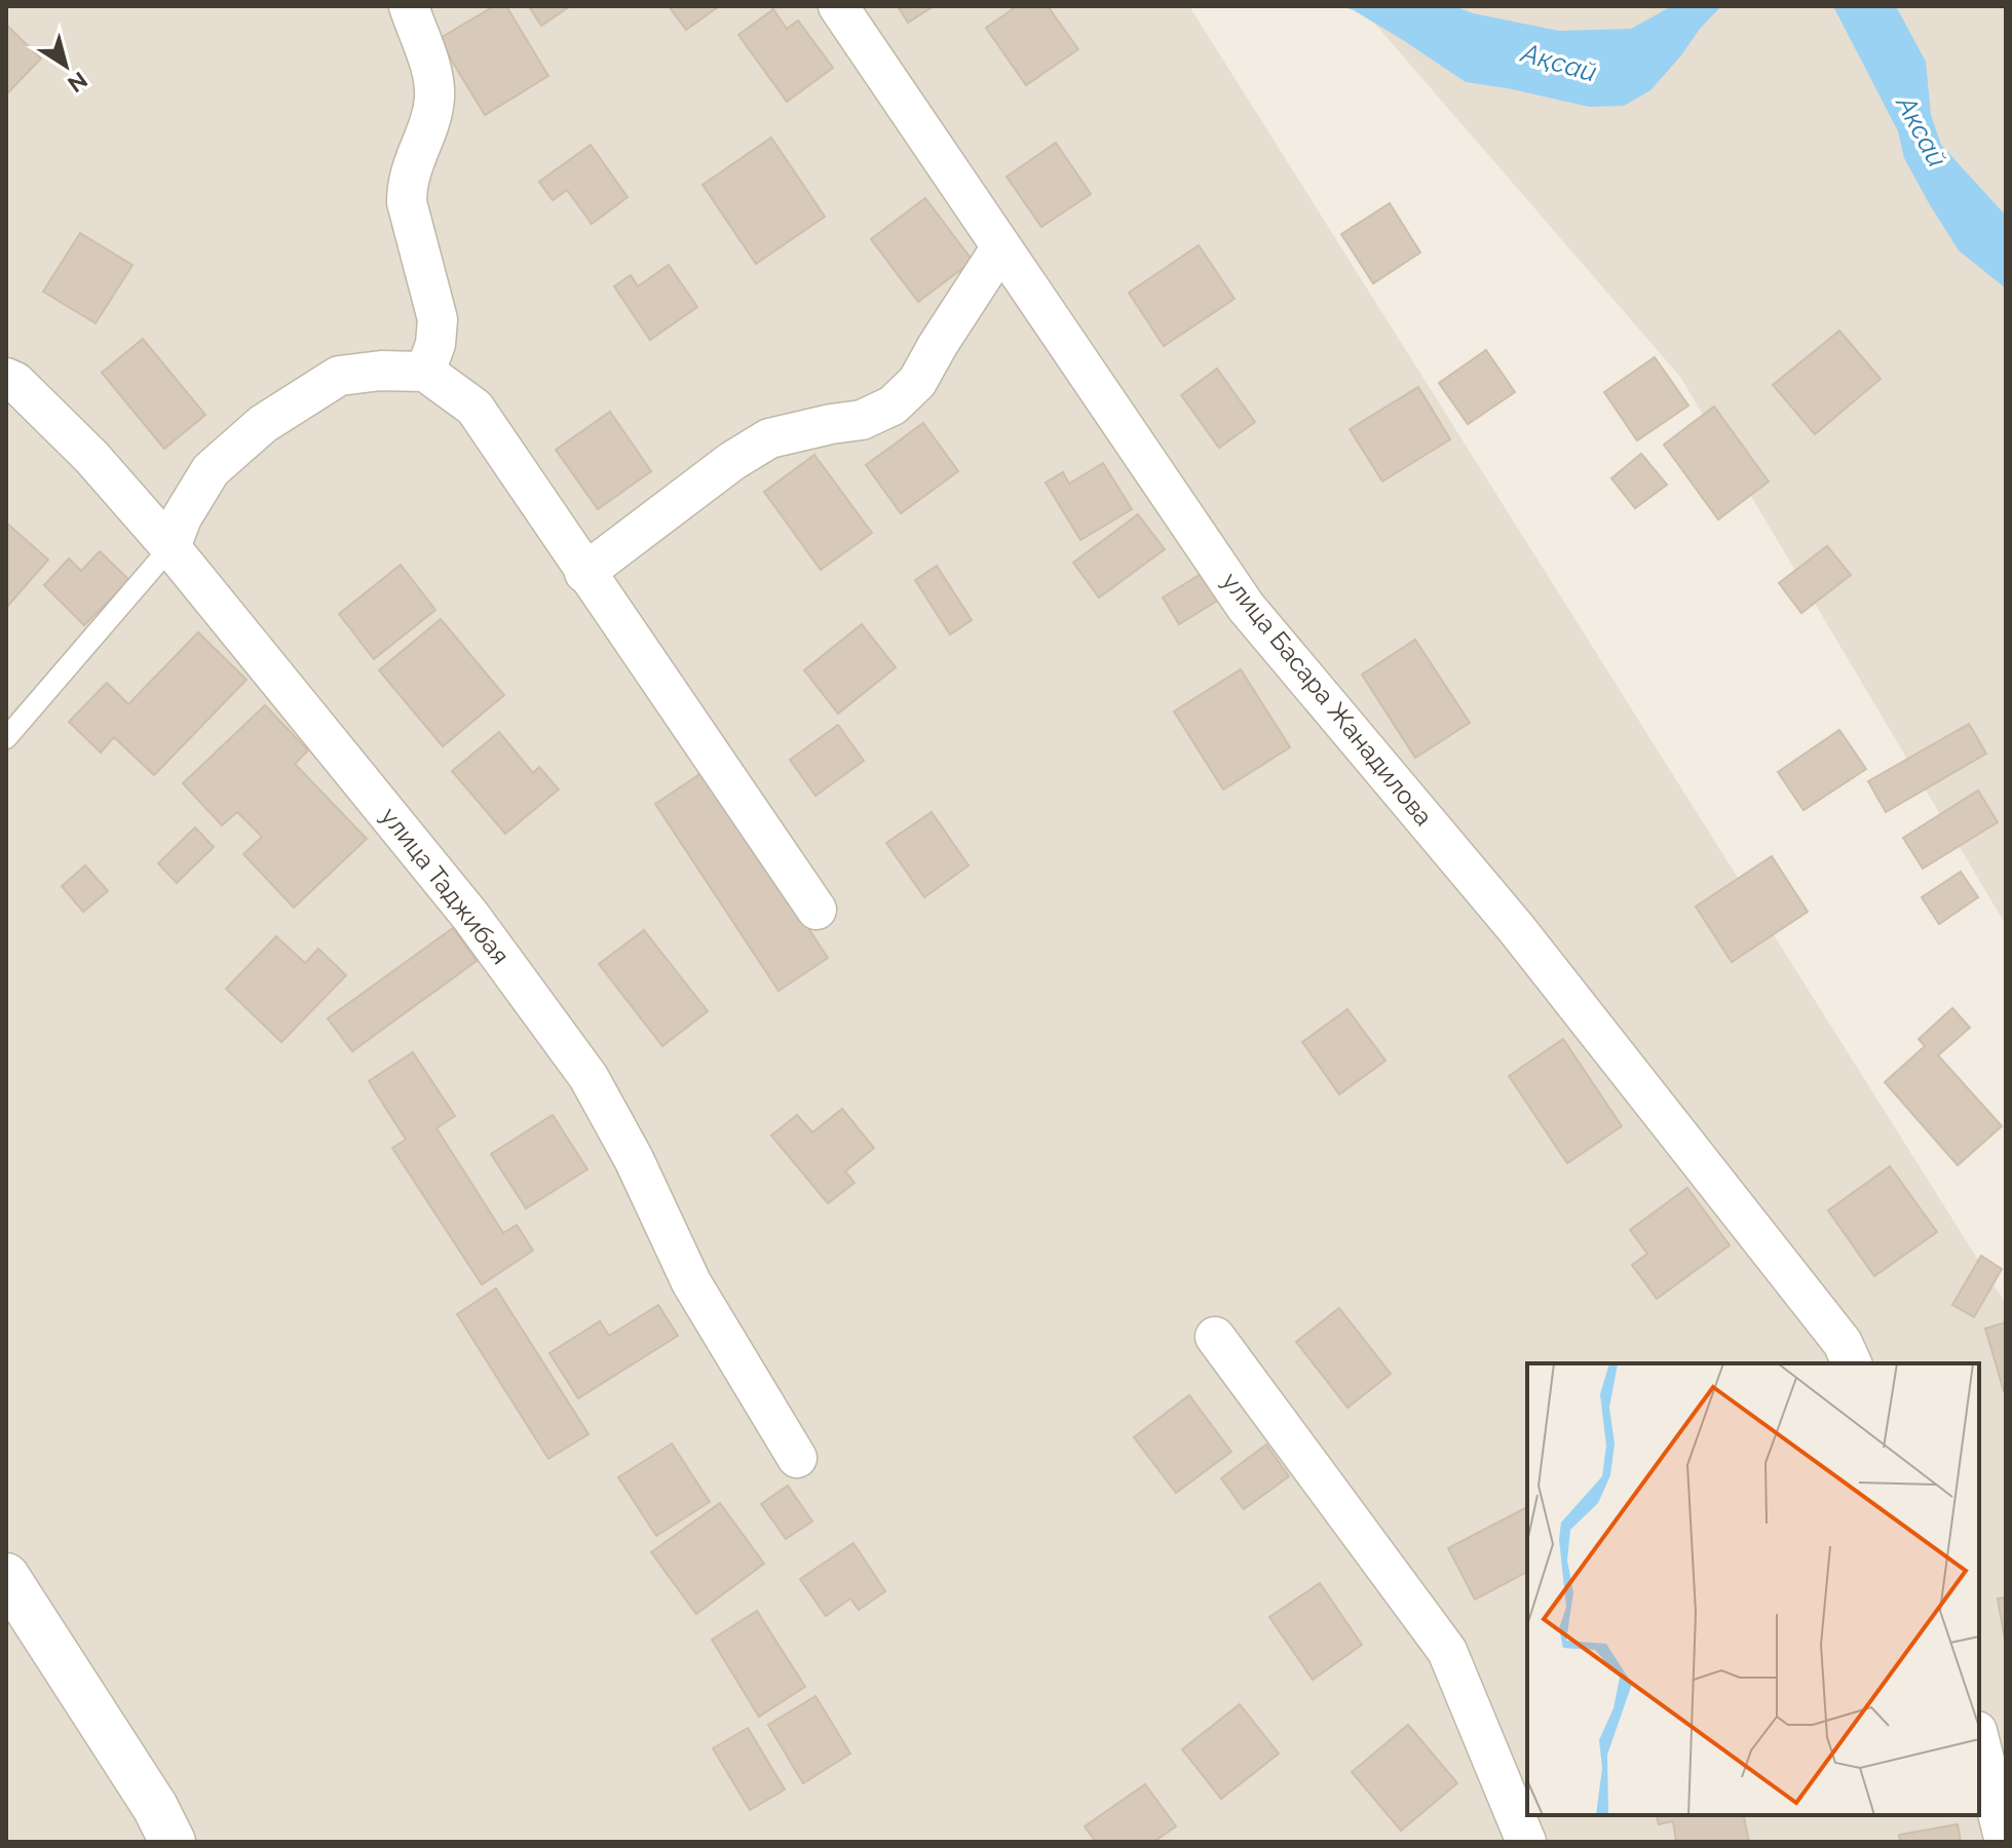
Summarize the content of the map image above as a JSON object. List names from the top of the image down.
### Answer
{
  "streets": {
    "street": ["улица Басара Жанадилова", "улица Таджибая"]
  },
  "water": ["Ақсай", "Аксай"],
  "north": "bottom right"
}
